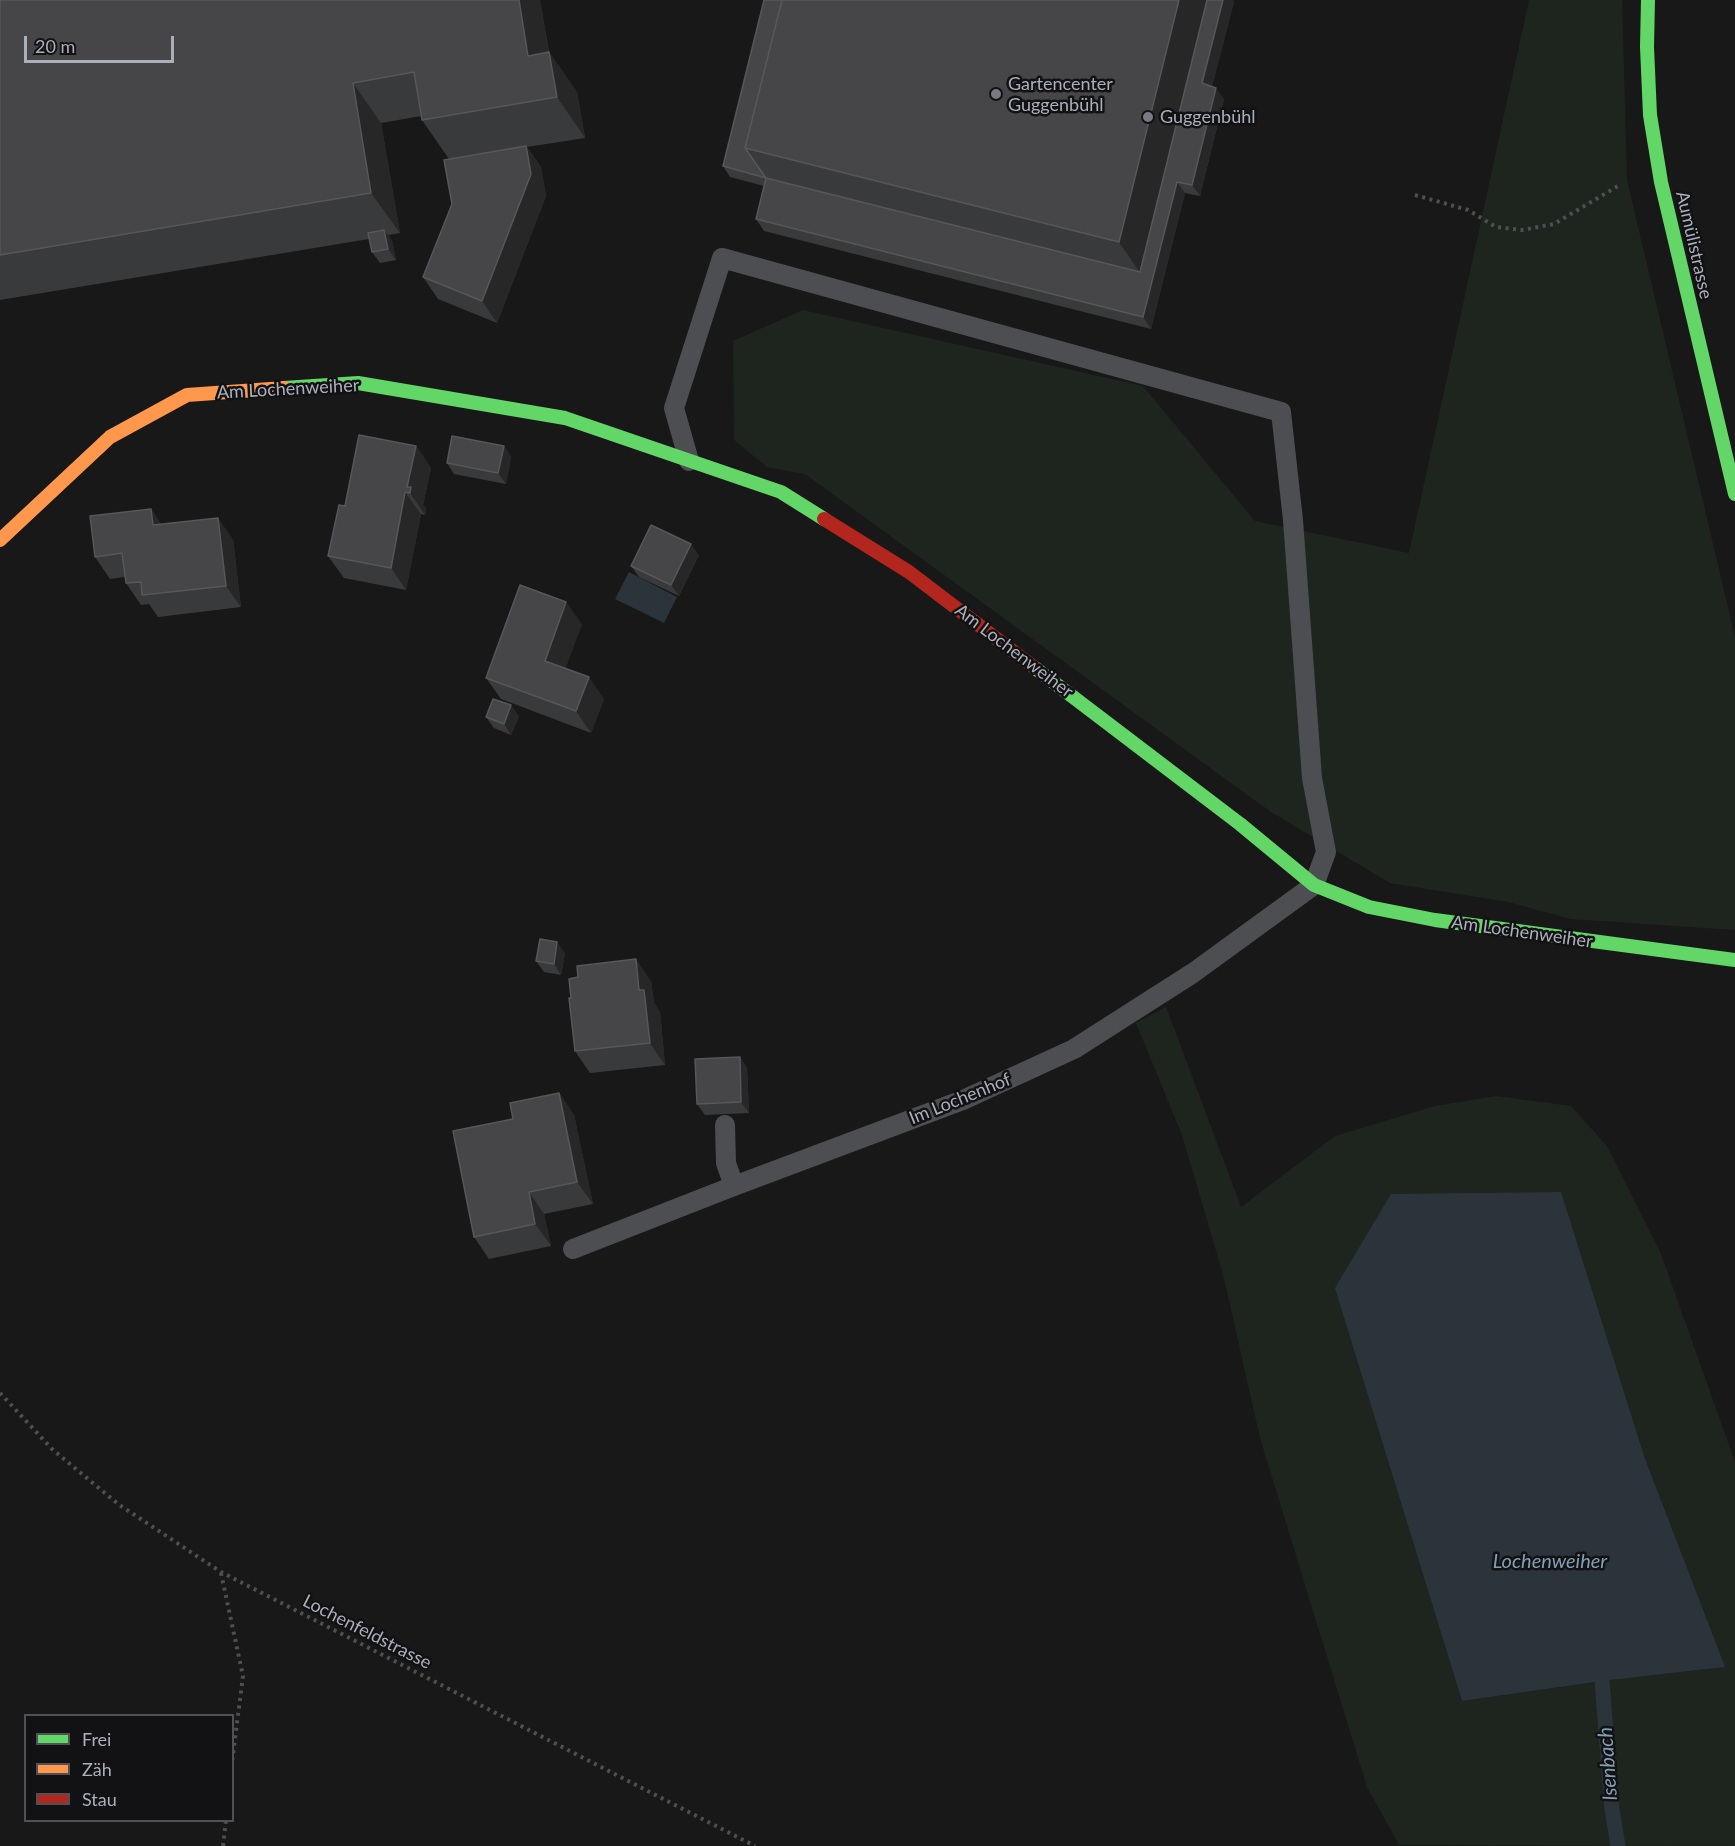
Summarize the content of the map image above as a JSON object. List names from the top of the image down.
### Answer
{
  "streets": {
    "street": ["Aumülistrasse", "Am Lochenweiher"],
    "lane": ["Im Lochenhof"],
    "path": ["Lochenfeldstrasse"]
  },
  "crossings": [
    ["Am Lochenweiher", "Im Lochenhof"]
  ],
  "water": ["Lochenweiher", "Isenbach"],
  "places": ["Gartencenter Guggenbühl", "Guggenbühl"],
  "legend": ["Frei", "Zäh", "Stau"],
  "scale_bar": "20 m"
}
